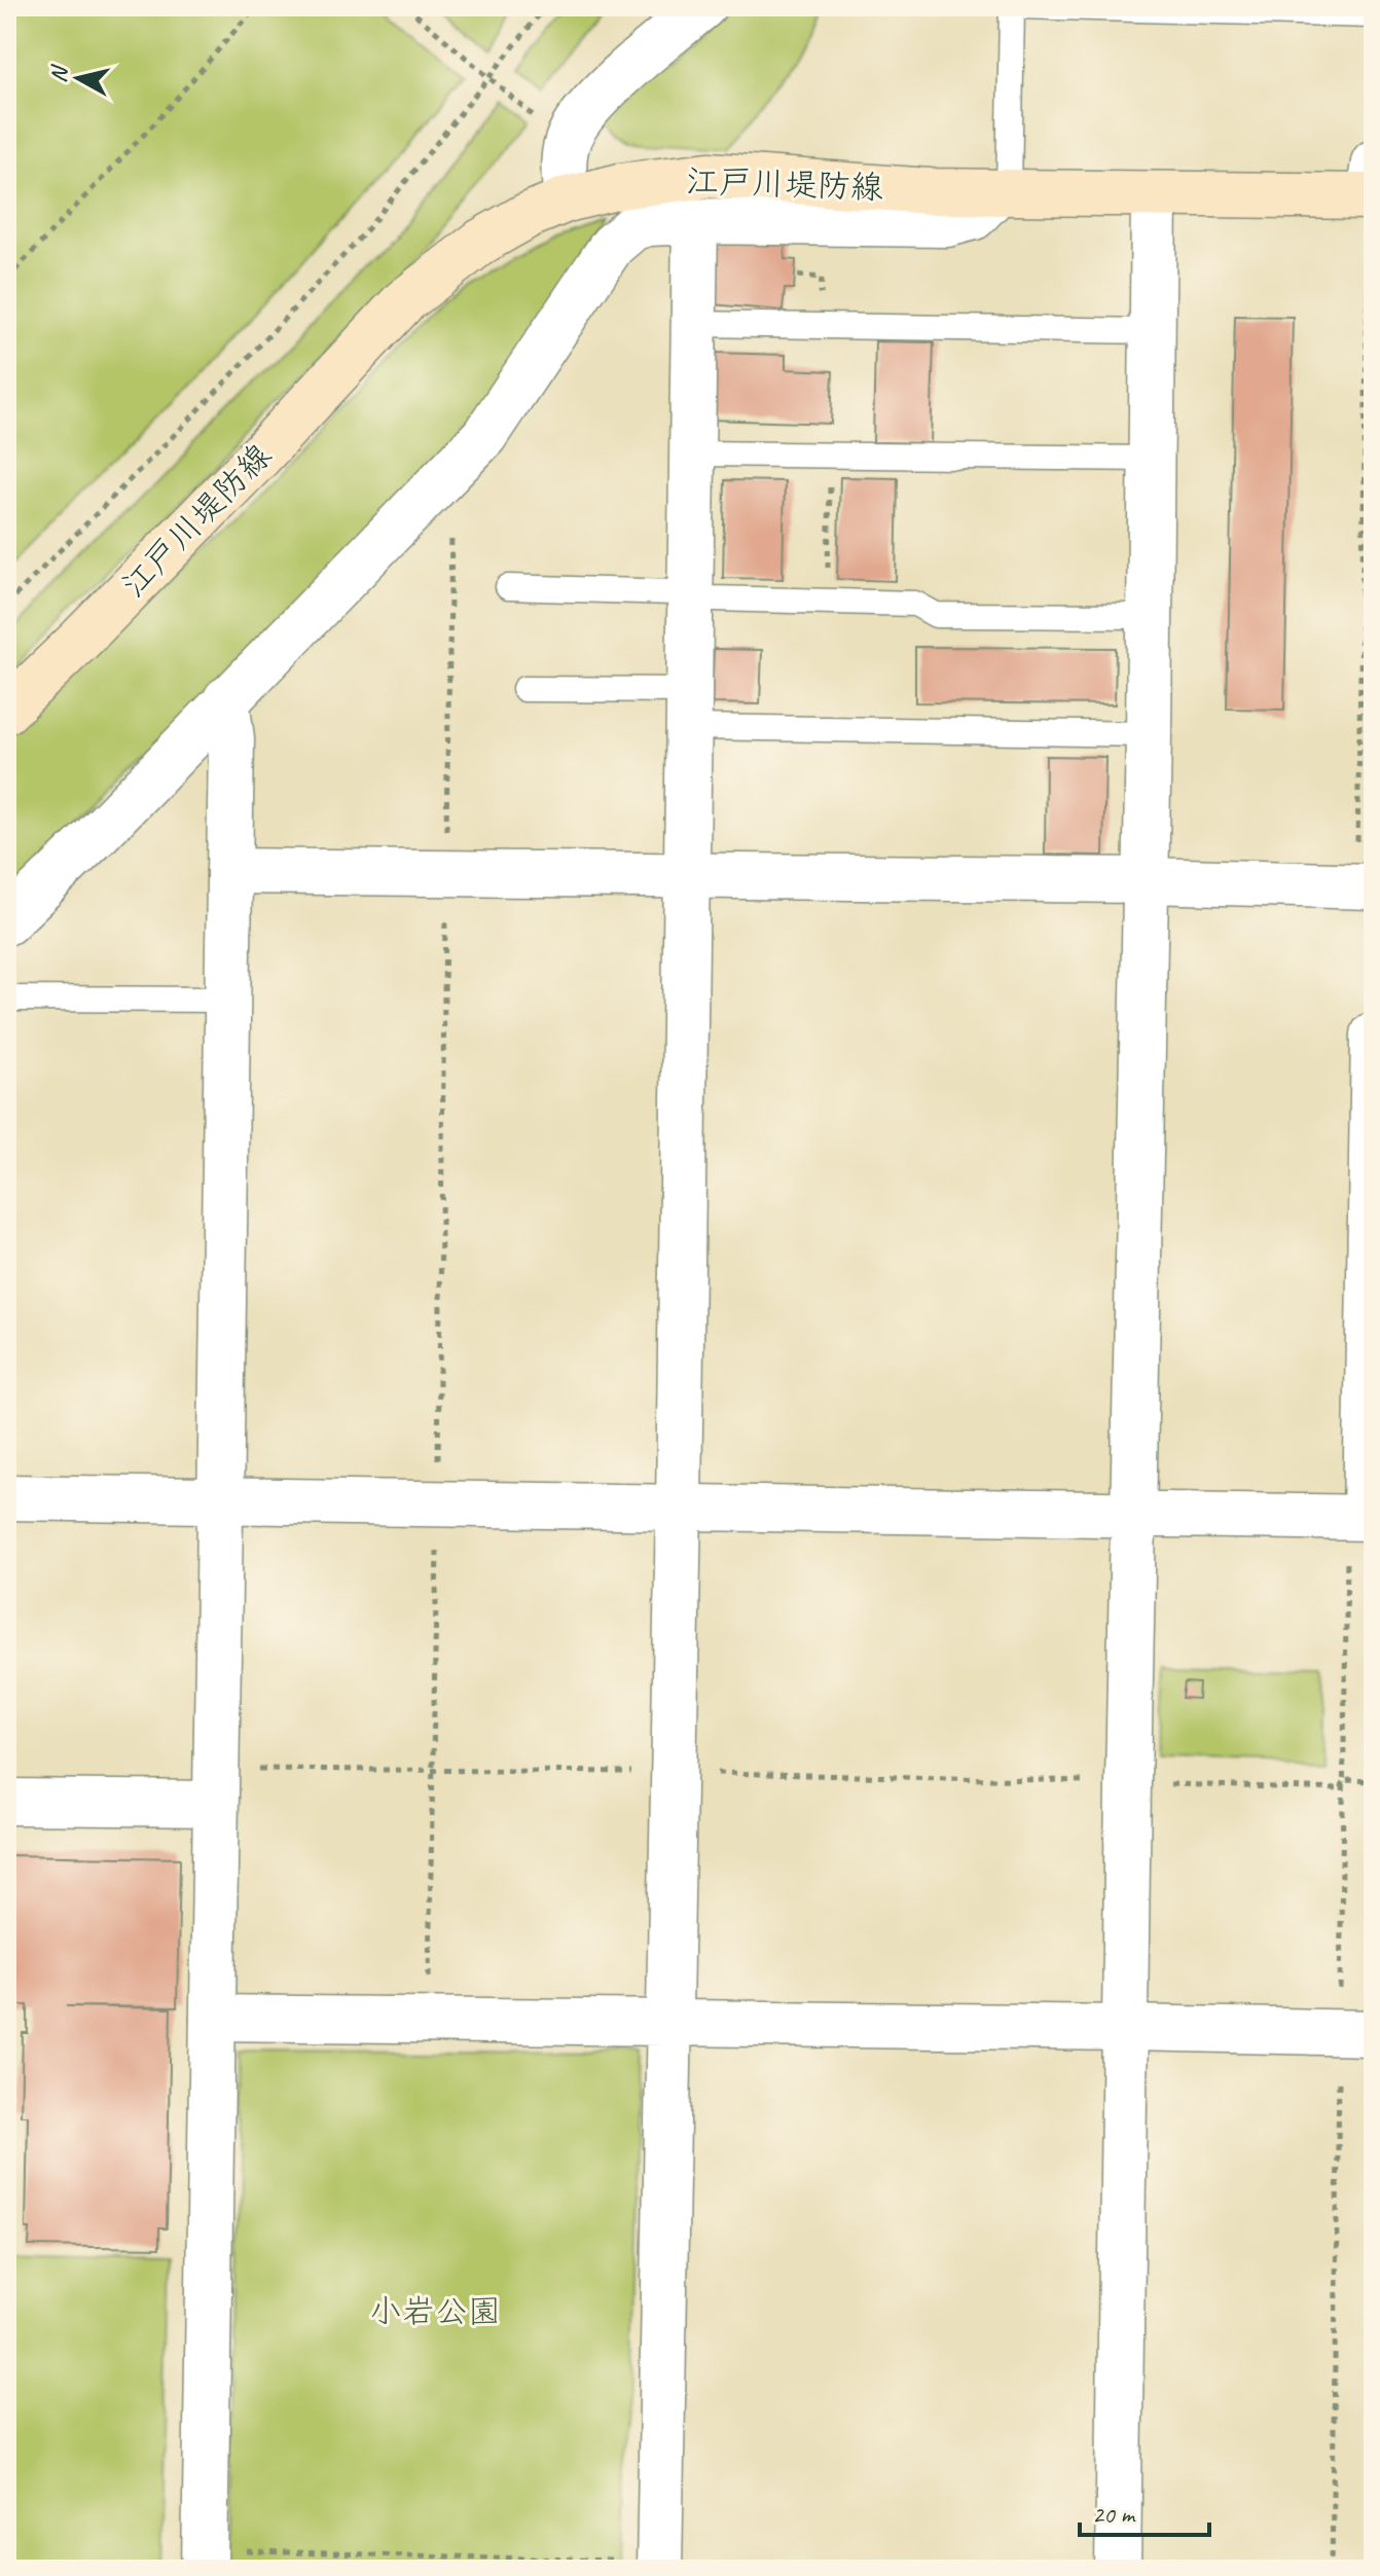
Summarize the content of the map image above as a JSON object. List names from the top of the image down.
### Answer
{
  "streets": {
    "main road": ["江戸川堤防線"]
  },
  "parks": ["小岩公園"],
  "scale_bar": "20 m",
  "north": "left"
}
